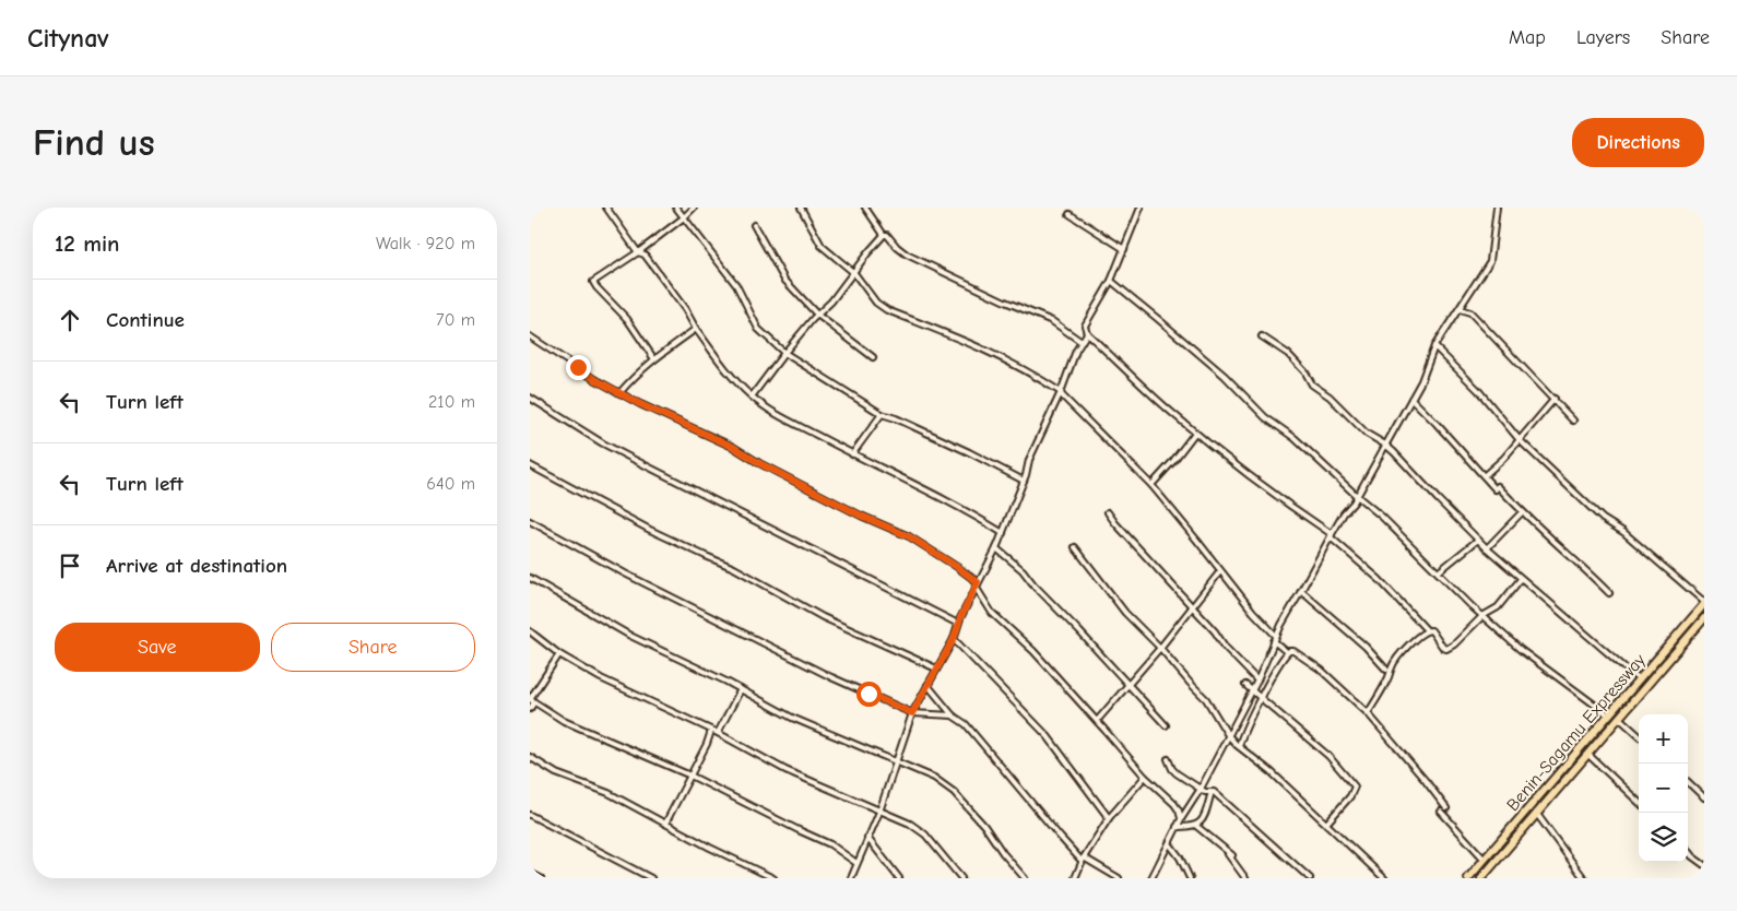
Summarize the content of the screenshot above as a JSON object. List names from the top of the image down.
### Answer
{
  "streets": {
    "highway": ["Benin-Sagamu Expressway"]
  },
  "page": {
    "header": "Citynav",
    "nav": ["Map", "Layers", "Share"],
    "buttons": [
      "Directions",
      ["Save", "Share"]
    ],
    "title": "Find us",
    "heading": ["12 min", "Walk · 920 m"],
    "list": [
      ["Continue", "70 m"],
      ["Turn left", "210 m"],
      ["Turn left", "640 m"],
      "Arrive at destination"
    ],
    "map_buttons": ["+", "−"]
  }
}
